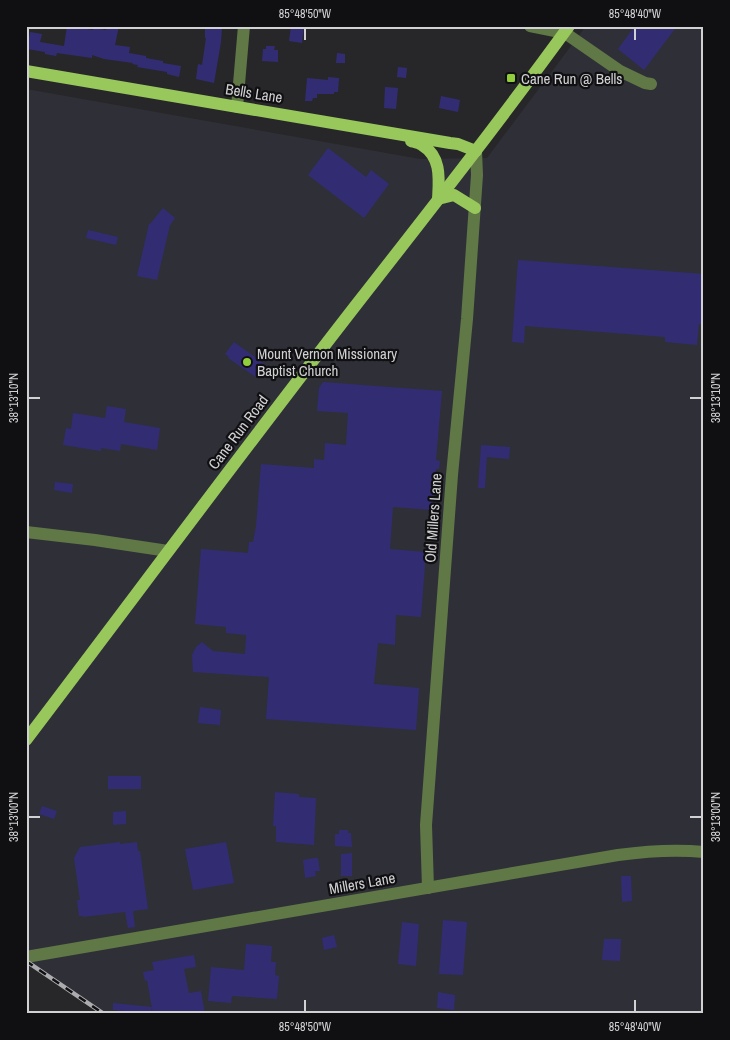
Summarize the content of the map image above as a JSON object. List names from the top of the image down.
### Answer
{
  "streets": {
    "main road": ["Bells Lane", "Cane Run Road"],
    "street": ["Old Millers Lane", "Millers Lane"]
  },
  "crossings": [
    ["Bells Lane", "Cane Run Road"],
    ["Bells Lane", "Old Millers Lane"],
    ["Cane Run Road", "Old Millers Lane"],
    ["Old Millers Lane", "Millers Lane"]
  ],
  "places": {
    "transit": ["Cane Run @ Bells"],
    "other": ["Mount Vernon Missionary Baptist Church"]
  },
  "coordinates": [
    "85°48'50\"W",
    "85°48'40\"W",
    "38°13'10\"N",
    "38°13'00\"N"
  ]
}
